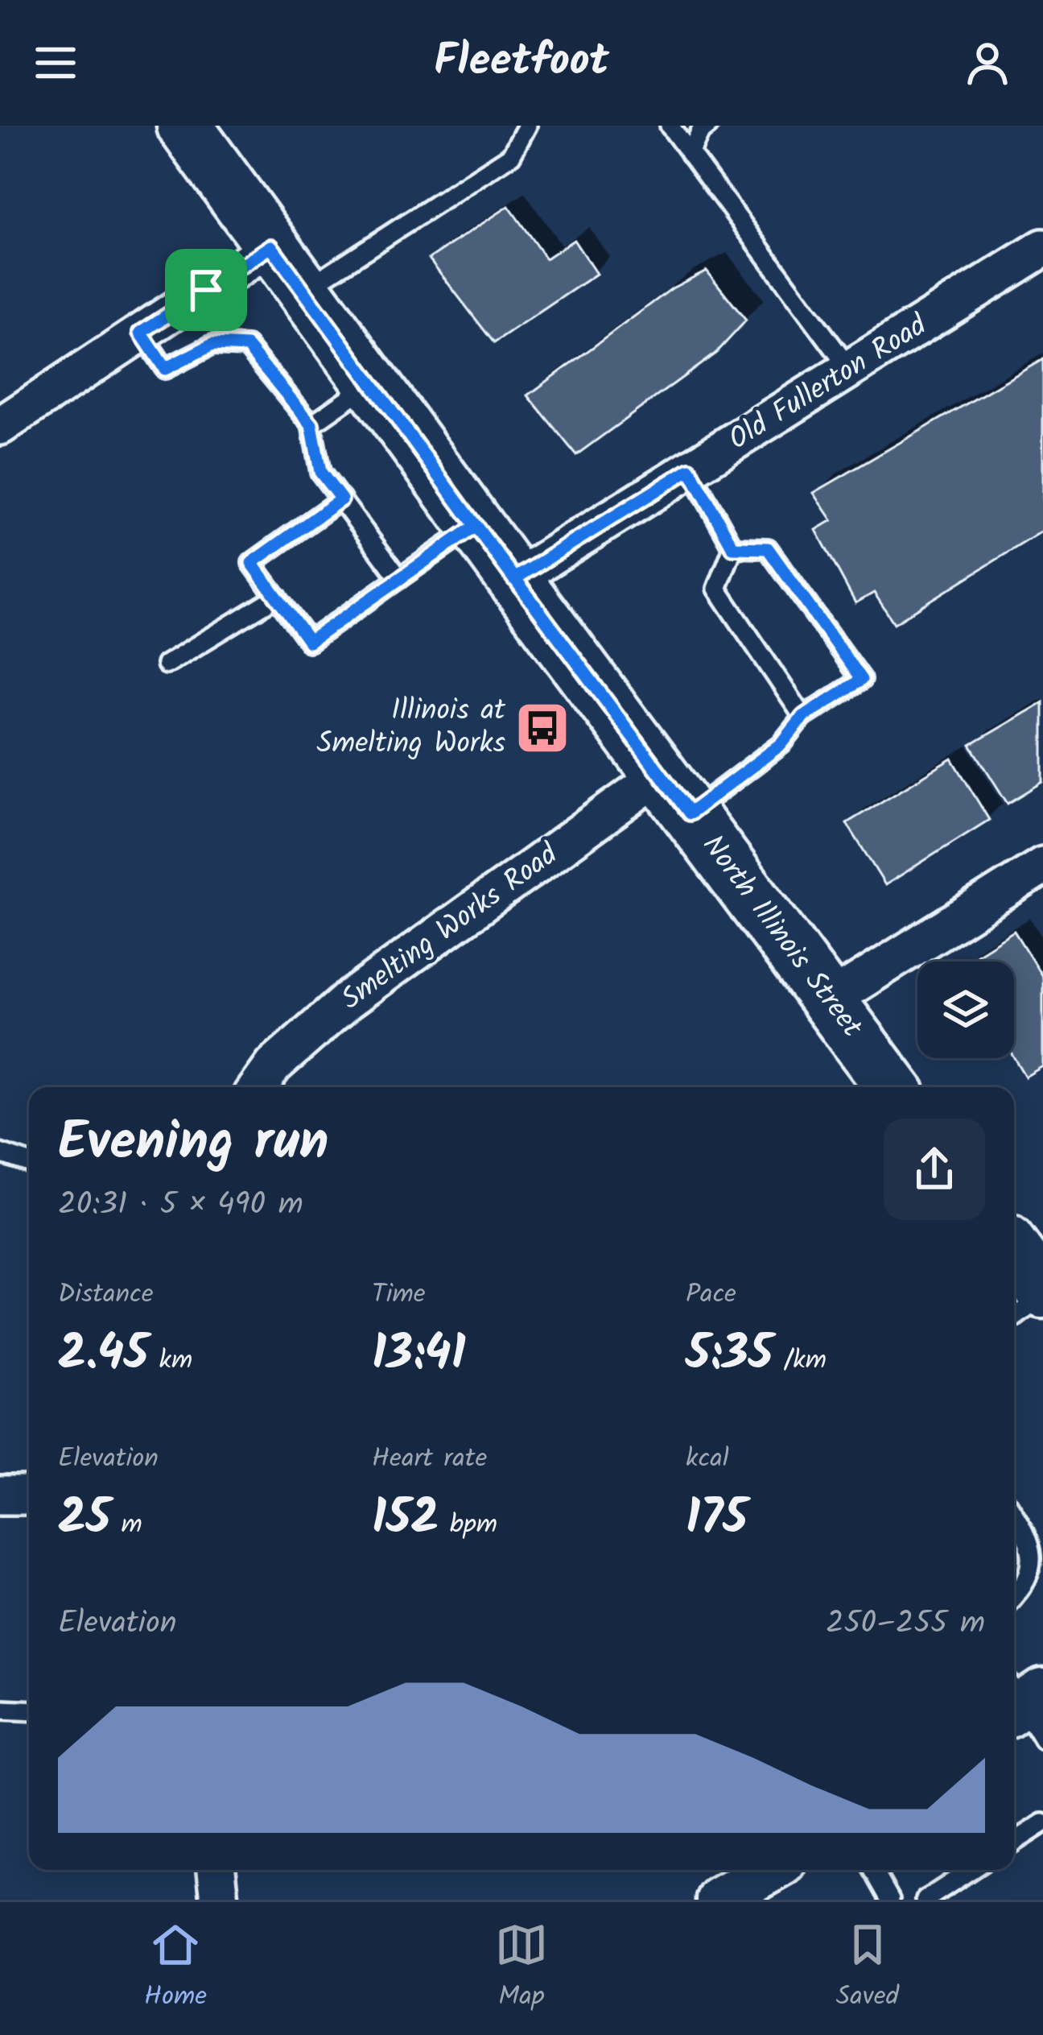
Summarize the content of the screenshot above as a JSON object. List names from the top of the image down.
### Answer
{
  "streets": {
    "main road": ["North Illinois Street"],
    "street": ["Old Fullerton Road", "Smelting Works Road"]
  },
  "crossings": [
    ["Old Fullerton Road", "North Illinois Street"],
    ["Smelting Works Road", "North Illinois Street"]
  ],
  "places": {
    "bus stop": ["Illinois at Smelting Works"]
  },
  "page": {
    "header": "Fleetfoot",
    "heading": ["Evening run", "20:31 · 5 × 490 m"],
    "stats": [
      ["Distance", "2.45 km"],
      ["Time", "13:41"],
      ["Pace", "5:35 /km"],
      ["Elevation", "25 m"],
      ["Heart rate", "152 bpm"],
      ["kcal", "175"]
    ],
    "chart": ["Elevation", "250–255 m"],
    "tabs": ["Home", "Map", "Saved"]
  }
}
